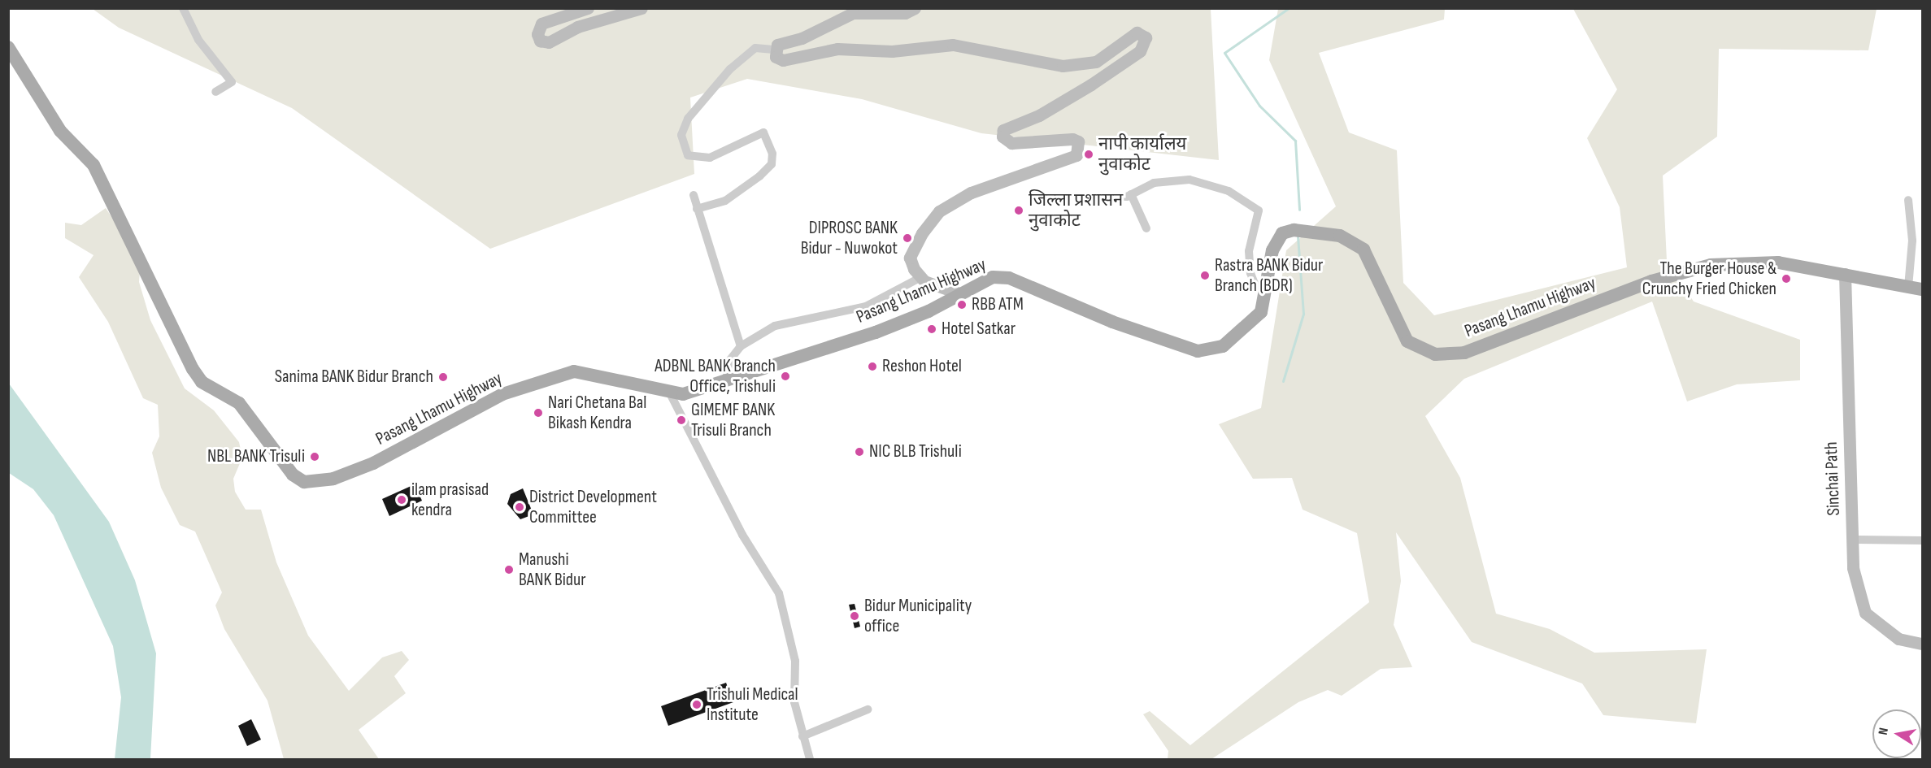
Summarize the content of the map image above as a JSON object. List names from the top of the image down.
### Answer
{
  "streets": {
    "main road": ["Pasang Lhamu Highway"],
    "street": ["Sinchai Path"]
  },
  "crossings": [
    ["Pasang Lhamu Highway", "Sinchai Path"]
  ],
  "places": [
    "नापी कार्यालय नुवाकोट",
    "जिल्ला प्रशासन नुवाकोट",
    "DIPROSC BANK Bidur - Nuwokot",
    "Rastra BANK Bidur Branch (BDR)",
    "The Burger House & Crunchy Fried Chicken",
    "RBB ATM",
    "Hotel Satkar",
    "Reshon Hotel",
    "ADBNL BANK Branch Office, Trishuli",
    "Sanima BANK Bidur Branch",
    "Nari Chetana Bal Bikash Kendra",
    "GIMEMF BANK Trisuli Branch",
    "NIC BLB Trishuli",
    "NBL BANK Trisuli",
    "ilam prasisad kendra",
    "District Development Committee",
    "Manushi BANK Bidur",
    "Bidur Municipality office",
    "Trishuli Medical Institute"
  ],
  "north": "left"
}
